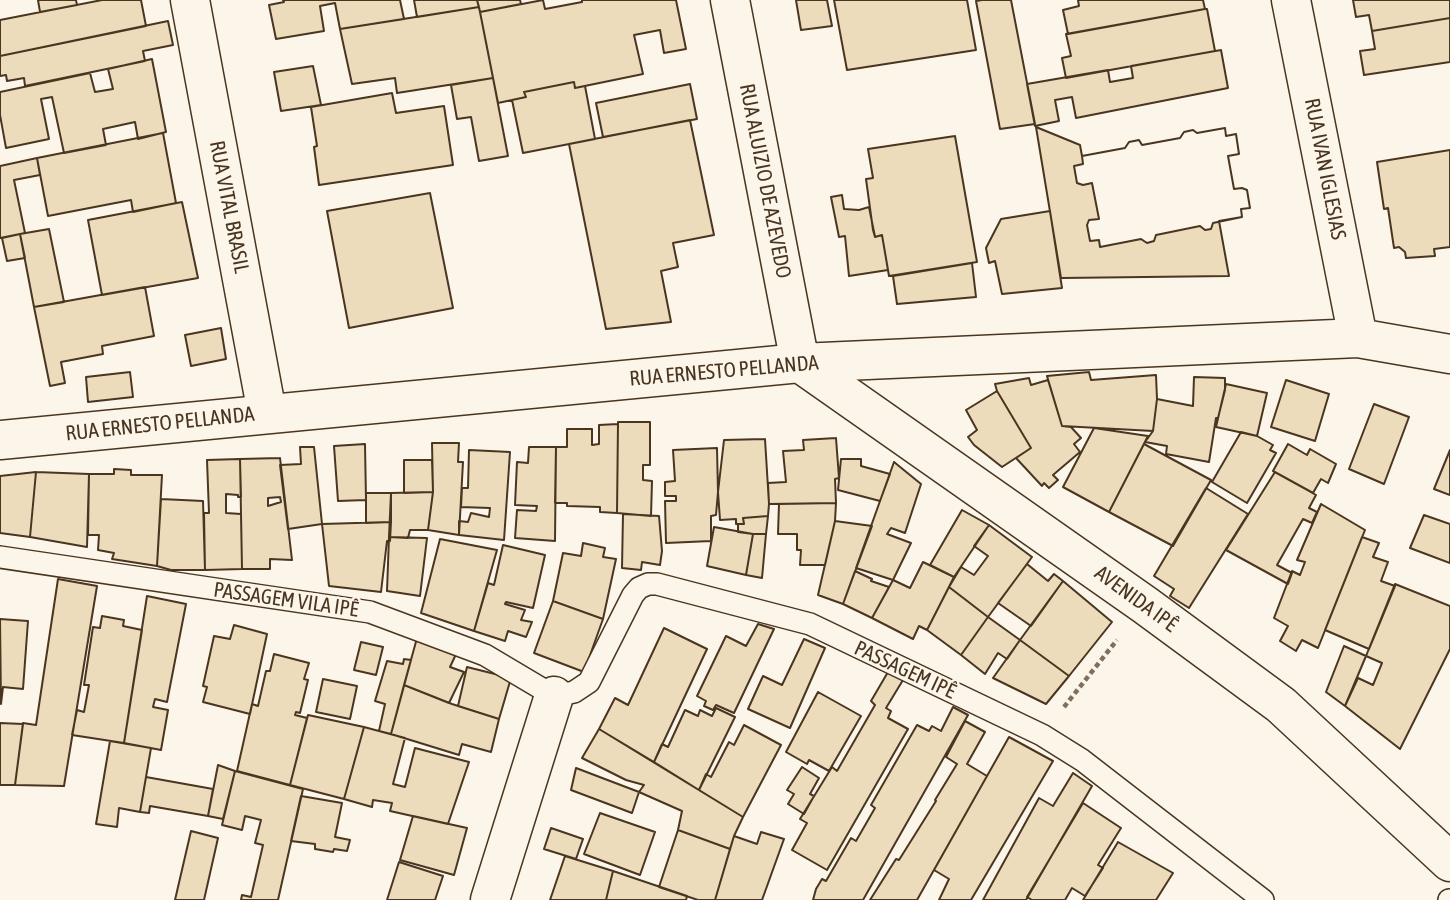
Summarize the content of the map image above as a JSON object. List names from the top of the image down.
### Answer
{
  "streets": {
    "street": [
      "RUA IVAN IGLESIAS",
      "RUA ALUIZIO DE AZEVEDO",
      "RUA VITAL BRASIL",
      "RUA ERNESTO PELLANDA",
      "AVENIDA IPÊ"
    ],
    "lane": ["PASSAGEM VILA IPÊ", "PASSAGEM IPÊ"]
  },
  "crossings": [
    ["RUA IVAN IGLESIAS", "RUA ERNESTO PELLANDA"],
    ["RUA ALUIZIO DE AZEVEDO", "RUA ERNESTO PELLANDA"],
    ["RUA ALUIZIO DE AZEVEDO", "AVENIDA IPÊ"],
    ["RUA VITAL BRASIL", "RUA ERNESTO PELLANDA"],
    ["RUA ERNESTO PELLANDA", "AVENIDA IPÊ"],
    ["PASSAGEM VILA IPÊ", "PASSAGEM IPÊ"]
  ]
}
